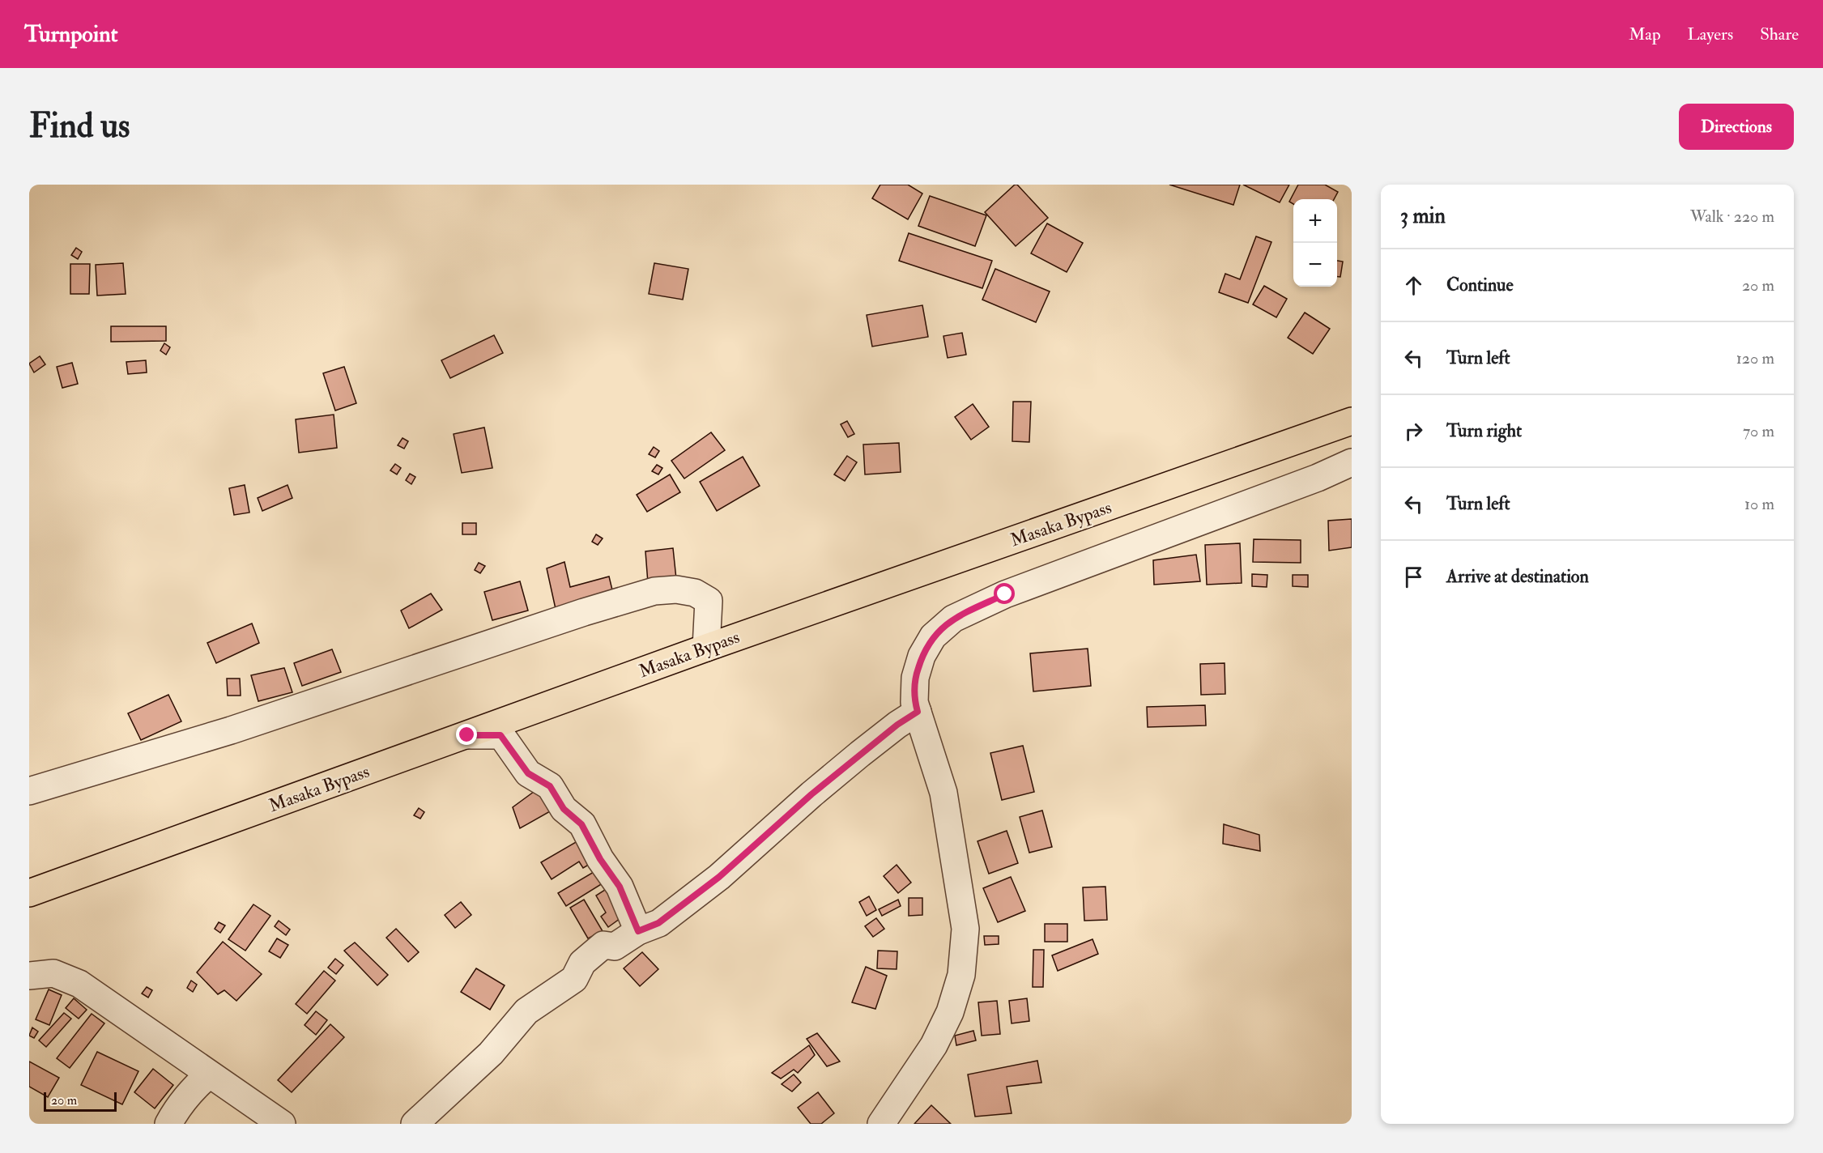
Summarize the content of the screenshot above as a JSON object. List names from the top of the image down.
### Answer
{
  "streets": {
    "highway": ["Masaka Bypass"]
  },
  "scale_bar": "20 m",
  "page": {
    "header": "Turnpoint",
    "nav": ["Map", "Layers", "Share"],
    "buttons": "Directions",
    "title": "Find us",
    "heading": ["3 min", "Walk · 220 m"],
    "map_buttons": ["+", "−"],
    "list": [
      ["Continue", "20 m"],
      ["Turn left", "120 m"],
      ["Turn right", "70 m"],
      ["Turn left", "10 m"],
      "Arrive at destination"
    ],
    "scale": "20 m"
  }
}
